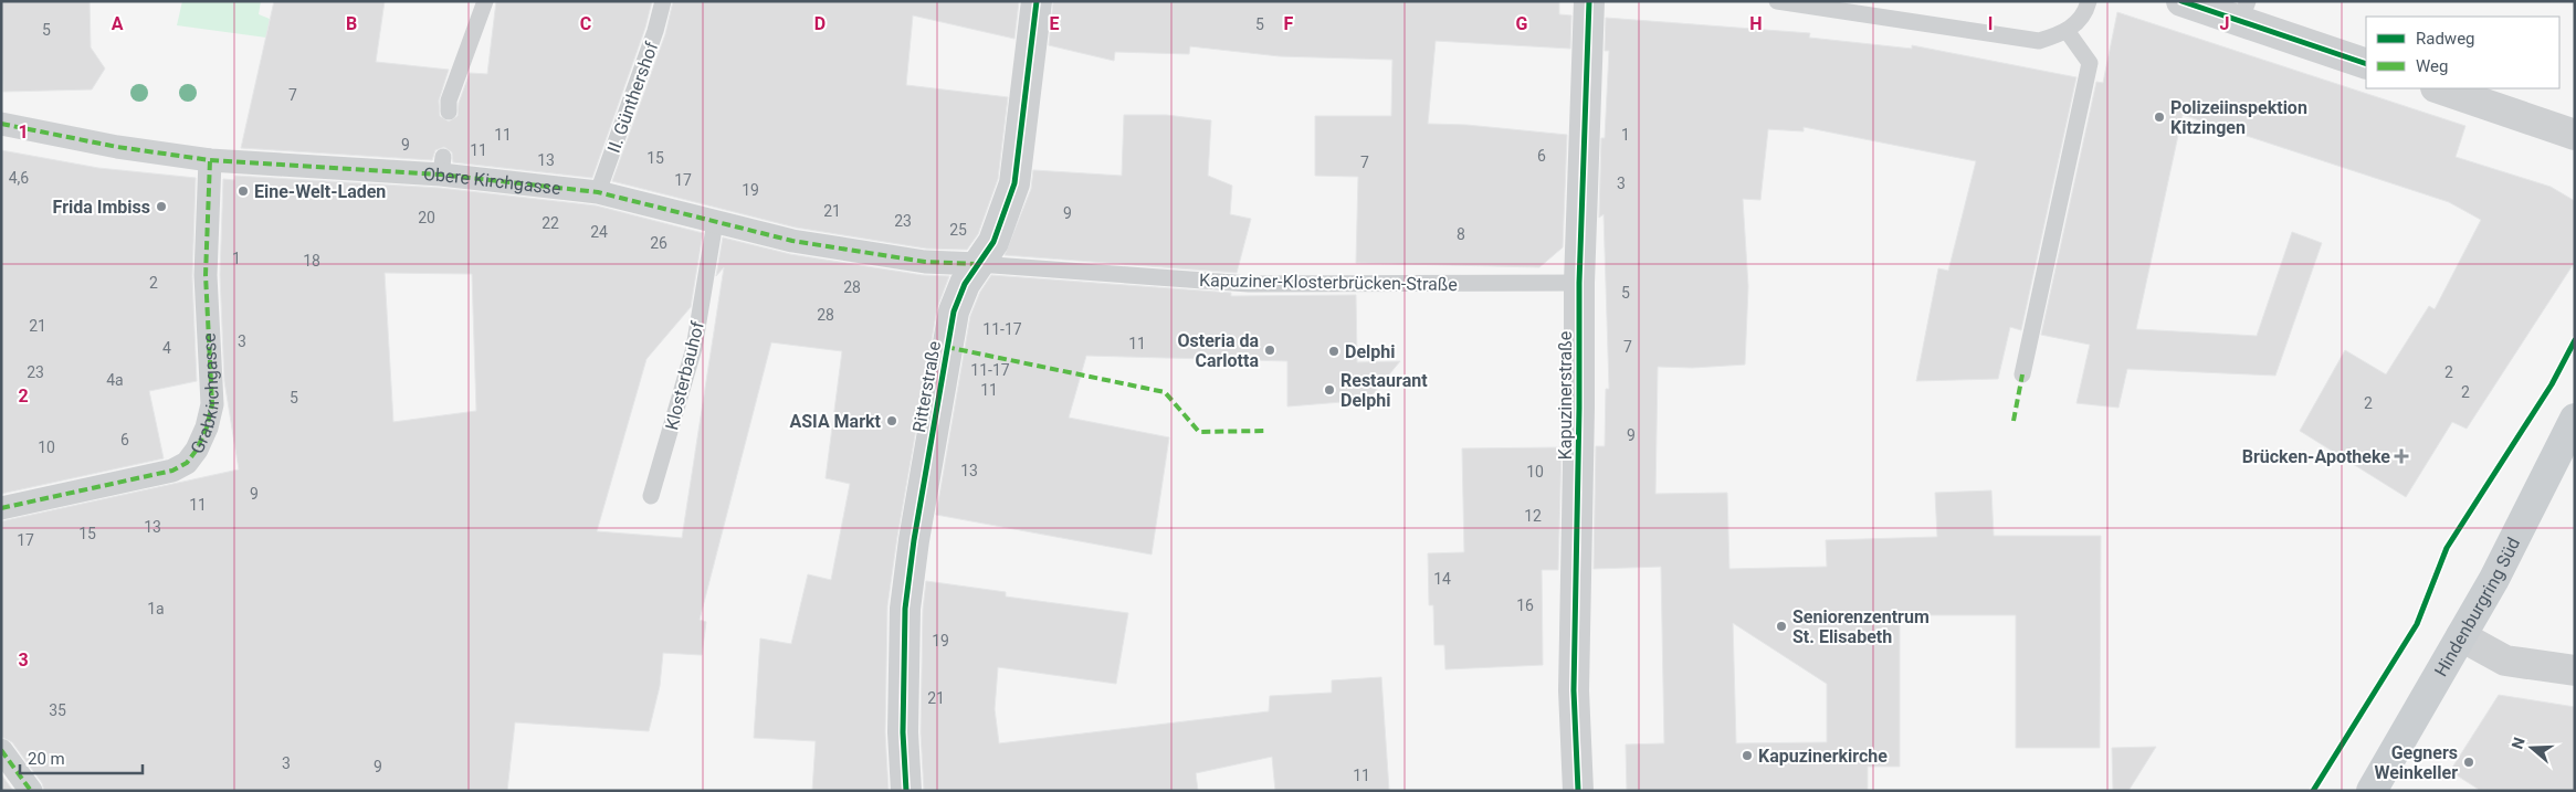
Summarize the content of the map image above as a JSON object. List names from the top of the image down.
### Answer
{
  "streets": {
    "main road": ["Hindenburgring Süd"],
    "street": [
      "Obere Kirchgasse",
      "Ritterstraße",
      "Grabkirchgasse",
      "Kapuzinerstraße"
    ],
    "lane": ["II. Günthershof", "Kapuziner-Klosterbrücken-Straße", "Klosterbauhof"]
  },
  "crossings": [
    ["II. Günthershof", "Obere Kirchgasse"],
    ["Obere Kirchgasse", "Kapuziner-Klosterbrücken-Straße"],
    ["Obere Kirchgasse", "Klosterbauhof"],
    ["Obere Kirchgasse", "Ritterstraße"],
    ["Obere Kirchgasse", "Grabkirchgasse"],
    ["Kapuziner-Klosterbrücken-Straße", "Ritterstraße"],
    ["Kapuziner-Klosterbrücken-Straße", "Kapuzinerstraße"]
  ],
  "places": {
    "other": [
      "Polizeiinspektion Kitzingen",
      "Eine-Welt-Laden",
      "Frida Imbiss",
      "Osteria da Carlotta",
      "Delphi",
      "Restaurant Delphi",
      "ASIA Markt",
      "Seniorenzentrum St. Elisabeth",
      "Kapuzinerkirche",
      "Gegners Weinkeller"
    ],
    "health": ["Brücken-Apotheke"]
  },
  "house_numbers": [
    "5",
    "5",
    "7",
    "11",
    "1",
    "9",
    "11",
    "6",
    "15",
    "13",
    "7",
    "4,6",
    "17",
    "3",
    "19",
    "21",
    "9",
    "20",
    "23",
    "22",
    "25",
    "24",
    "8",
    "26",
    "1",
    "18",
    "2",
    "28",
    "5",
    "28",
    "21",
    "11-17",
    "3",
    "11",
    "7",
    "4",
    "11-17",
    "23",
    "2",
    "4a",
    "11",
    "2",
    "5",
    "2",
    "9",
    "6",
    "10",
    "13",
    "10",
    "9",
    "11",
    "12",
    "13",
    "15",
    "17",
    "14",
    "16",
    "1a",
    "19",
    "21",
    "35",
    "3",
    "9",
    "11"
  ],
  "legend": ["Radweg", "Weg"],
  "scale_bar": "20 m",
  "north": "left",
  "grid": {
    "columns": [
      "A",
      "B",
      "C",
      "D",
      "E",
      "F",
      "G",
      "H",
      "I",
      "J"
    ],
    "rows": ["1", "2", "3"]
  }
}
